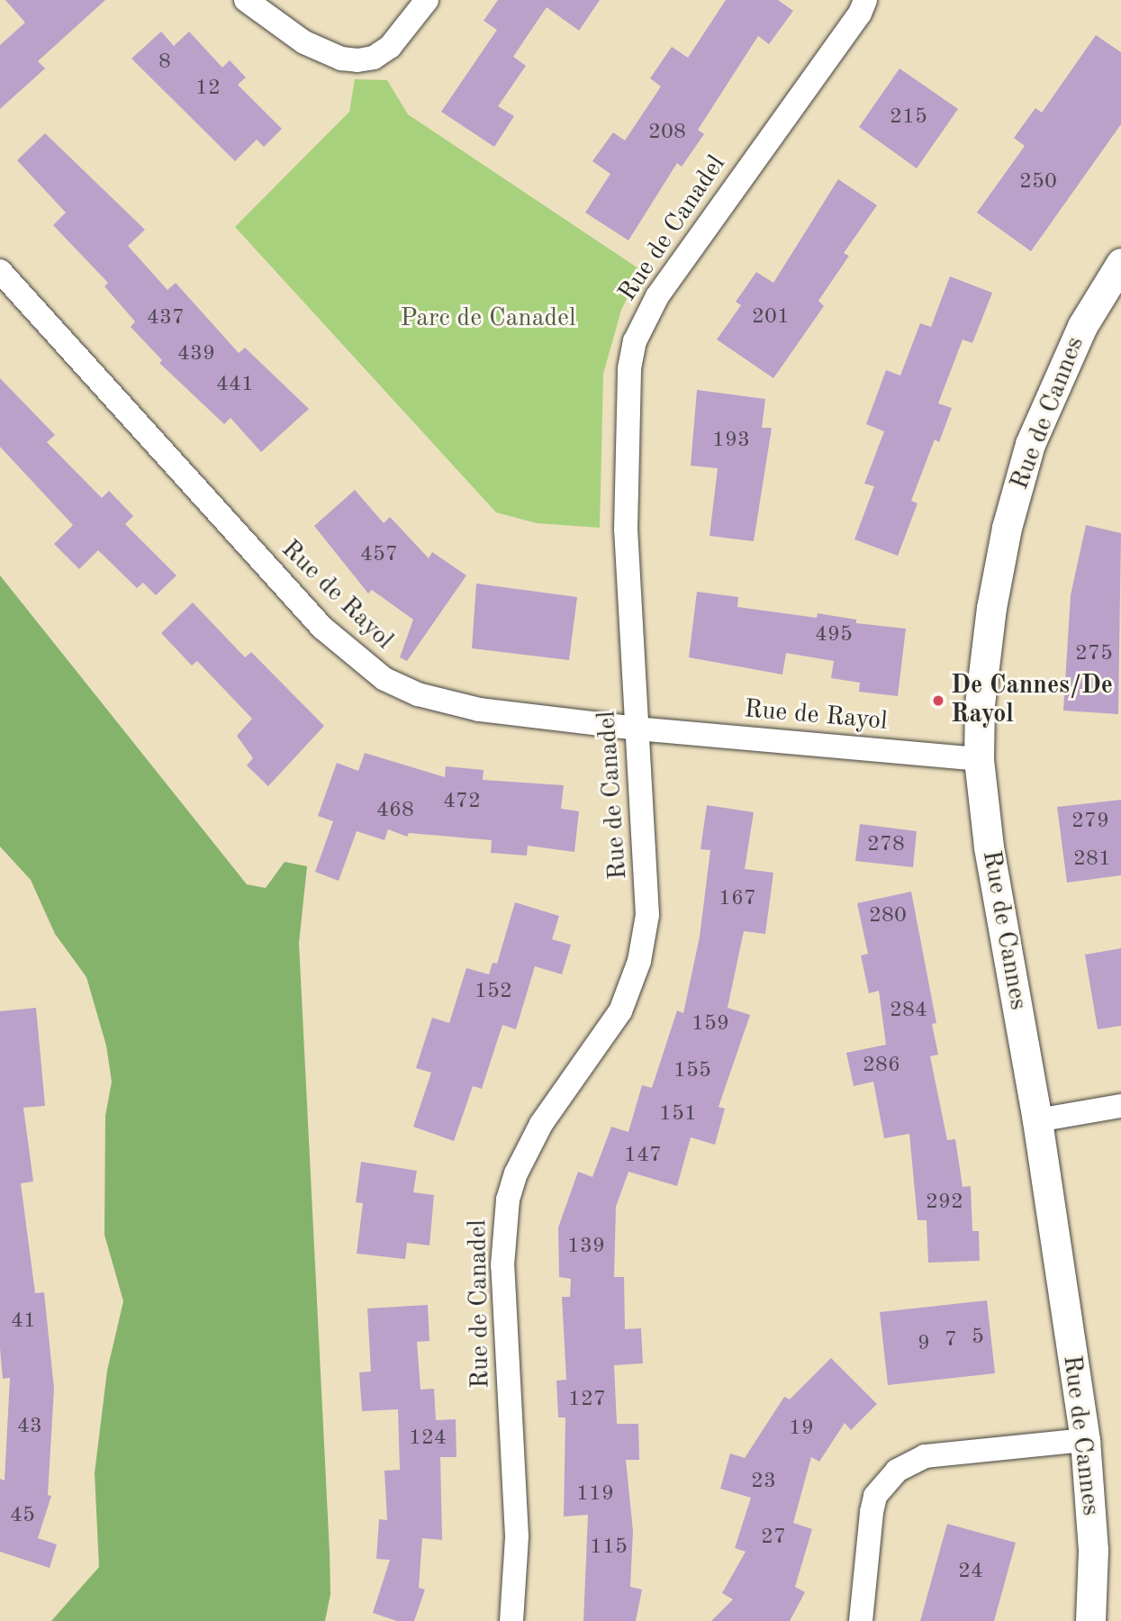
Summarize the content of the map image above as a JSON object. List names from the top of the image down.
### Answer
{
  "streets": {
    "street": ["Rue de Canadel", "Rue de Cannes", "Rue de Rayol"]
  },
  "crossings": [
    ["Rue de Canadel", "Rue de Rayol"],
    ["Rue de Cannes", "Rue de Rayol"]
  ],
  "parks": ["Parc de Canadel"],
  "places": ["De Cannes/De Rayol"],
  "house_numbers": [
    "8",
    "12",
    "215",
    "208",
    "250",
    "201",
    "437",
    "439",
    "441",
    "193",
    "457",
    "495",
    "275",
    "472",
    "468",
    "279",
    "278",
    "281",
    "167",
    "280",
    "152",
    "284",
    "159",
    "286",
    "155",
    "151",
    "147",
    "292",
    "139",
    "41",
    "5",
    "7",
    "9",
    "127",
    "43",
    "19",
    "124",
    "23",
    "119",
    "45",
    "27",
    "115",
    "24"
  ]
}
